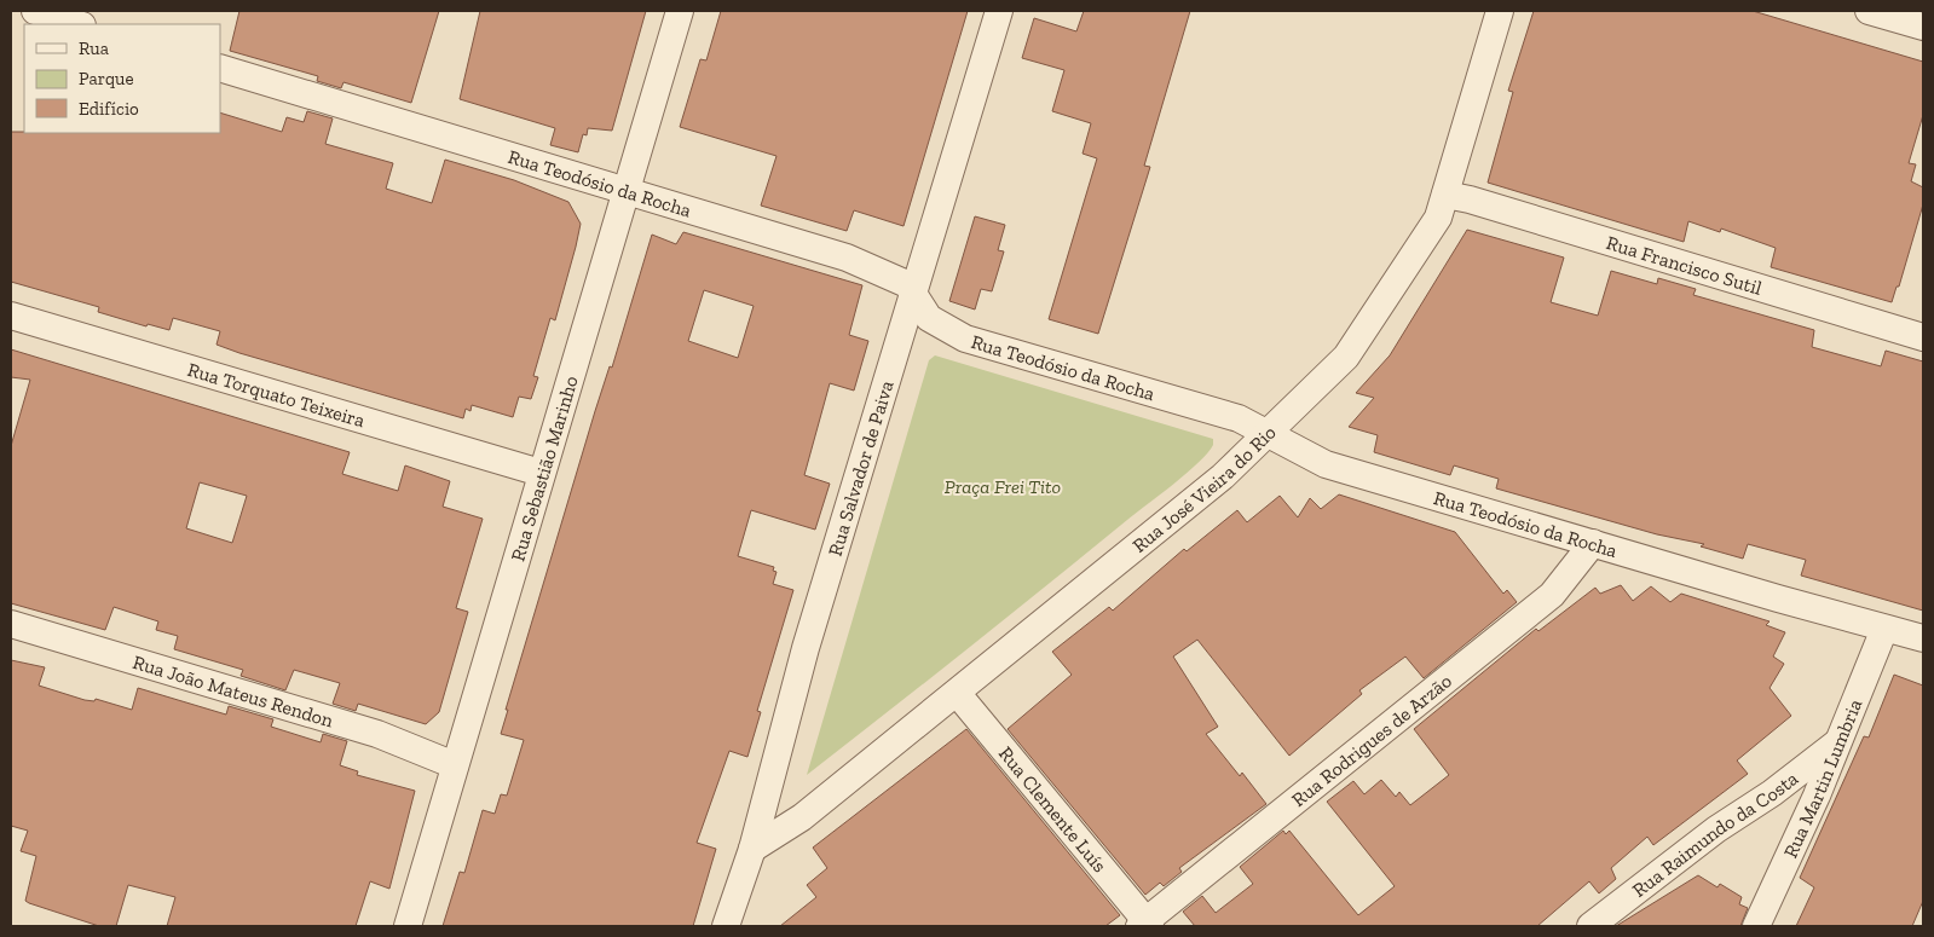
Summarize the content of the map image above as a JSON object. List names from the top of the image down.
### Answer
{
  "streets": {
    "street": [
      "Rua Teodósio da Rocha",
      "Rua Francisco Sutil",
      "Rua Torquato Teixeira",
      "Rua Sebastião Marinho",
      "Rua Salvador de Paiva",
      "Rua José Vieira do Rio",
      "Rua João Mateus Rendon",
      "Rua Rodrigues de Arzão",
      "Rua Martin Lumbria",
      "Rua Clemente Luís",
      "Rua Raimundo da Costa"
    ]
  },
  "crossings": [
    ["Rua Teodósio da Rocha", "Rua Sebastião Marinho"],
    ["Rua Teodósio da Rocha", "Rua Salvador de Paiva"],
    ["Rua Teodósio da Rocha", "Rua José Vieira do Rio"],
    ["Rua Teodósio da Rocha", "Rua Rodrigues de Arzão"],
    ["Rua Teodósio da Rocha", "Rua Martin Lumbria"],
    ["Rua Francisco Sutil", "Rua José Vieira do Rio"],
    ["Rua Torquato Teixeira", "Rua Sebastião Marinho"],
    ["Rua Sebastião Marinho", "Rua João Mateus Rendon"],
    ["Rua Salvador de Paiva", "Rua José Vieira do Rio"],
    ["Rua José Vieira do Rio", "Rua Clemente Luís"],
    ["Rua Rodrigues de Arzão", "Rua Clemente Luís"],
    ["Rua Martin Lumbria", "Rua Raimundo da Costa"]
  ],
  "parks": ["Praça Frei Tito"],
  "legend": ["Rua", "Parque", "Edifício"]
}
